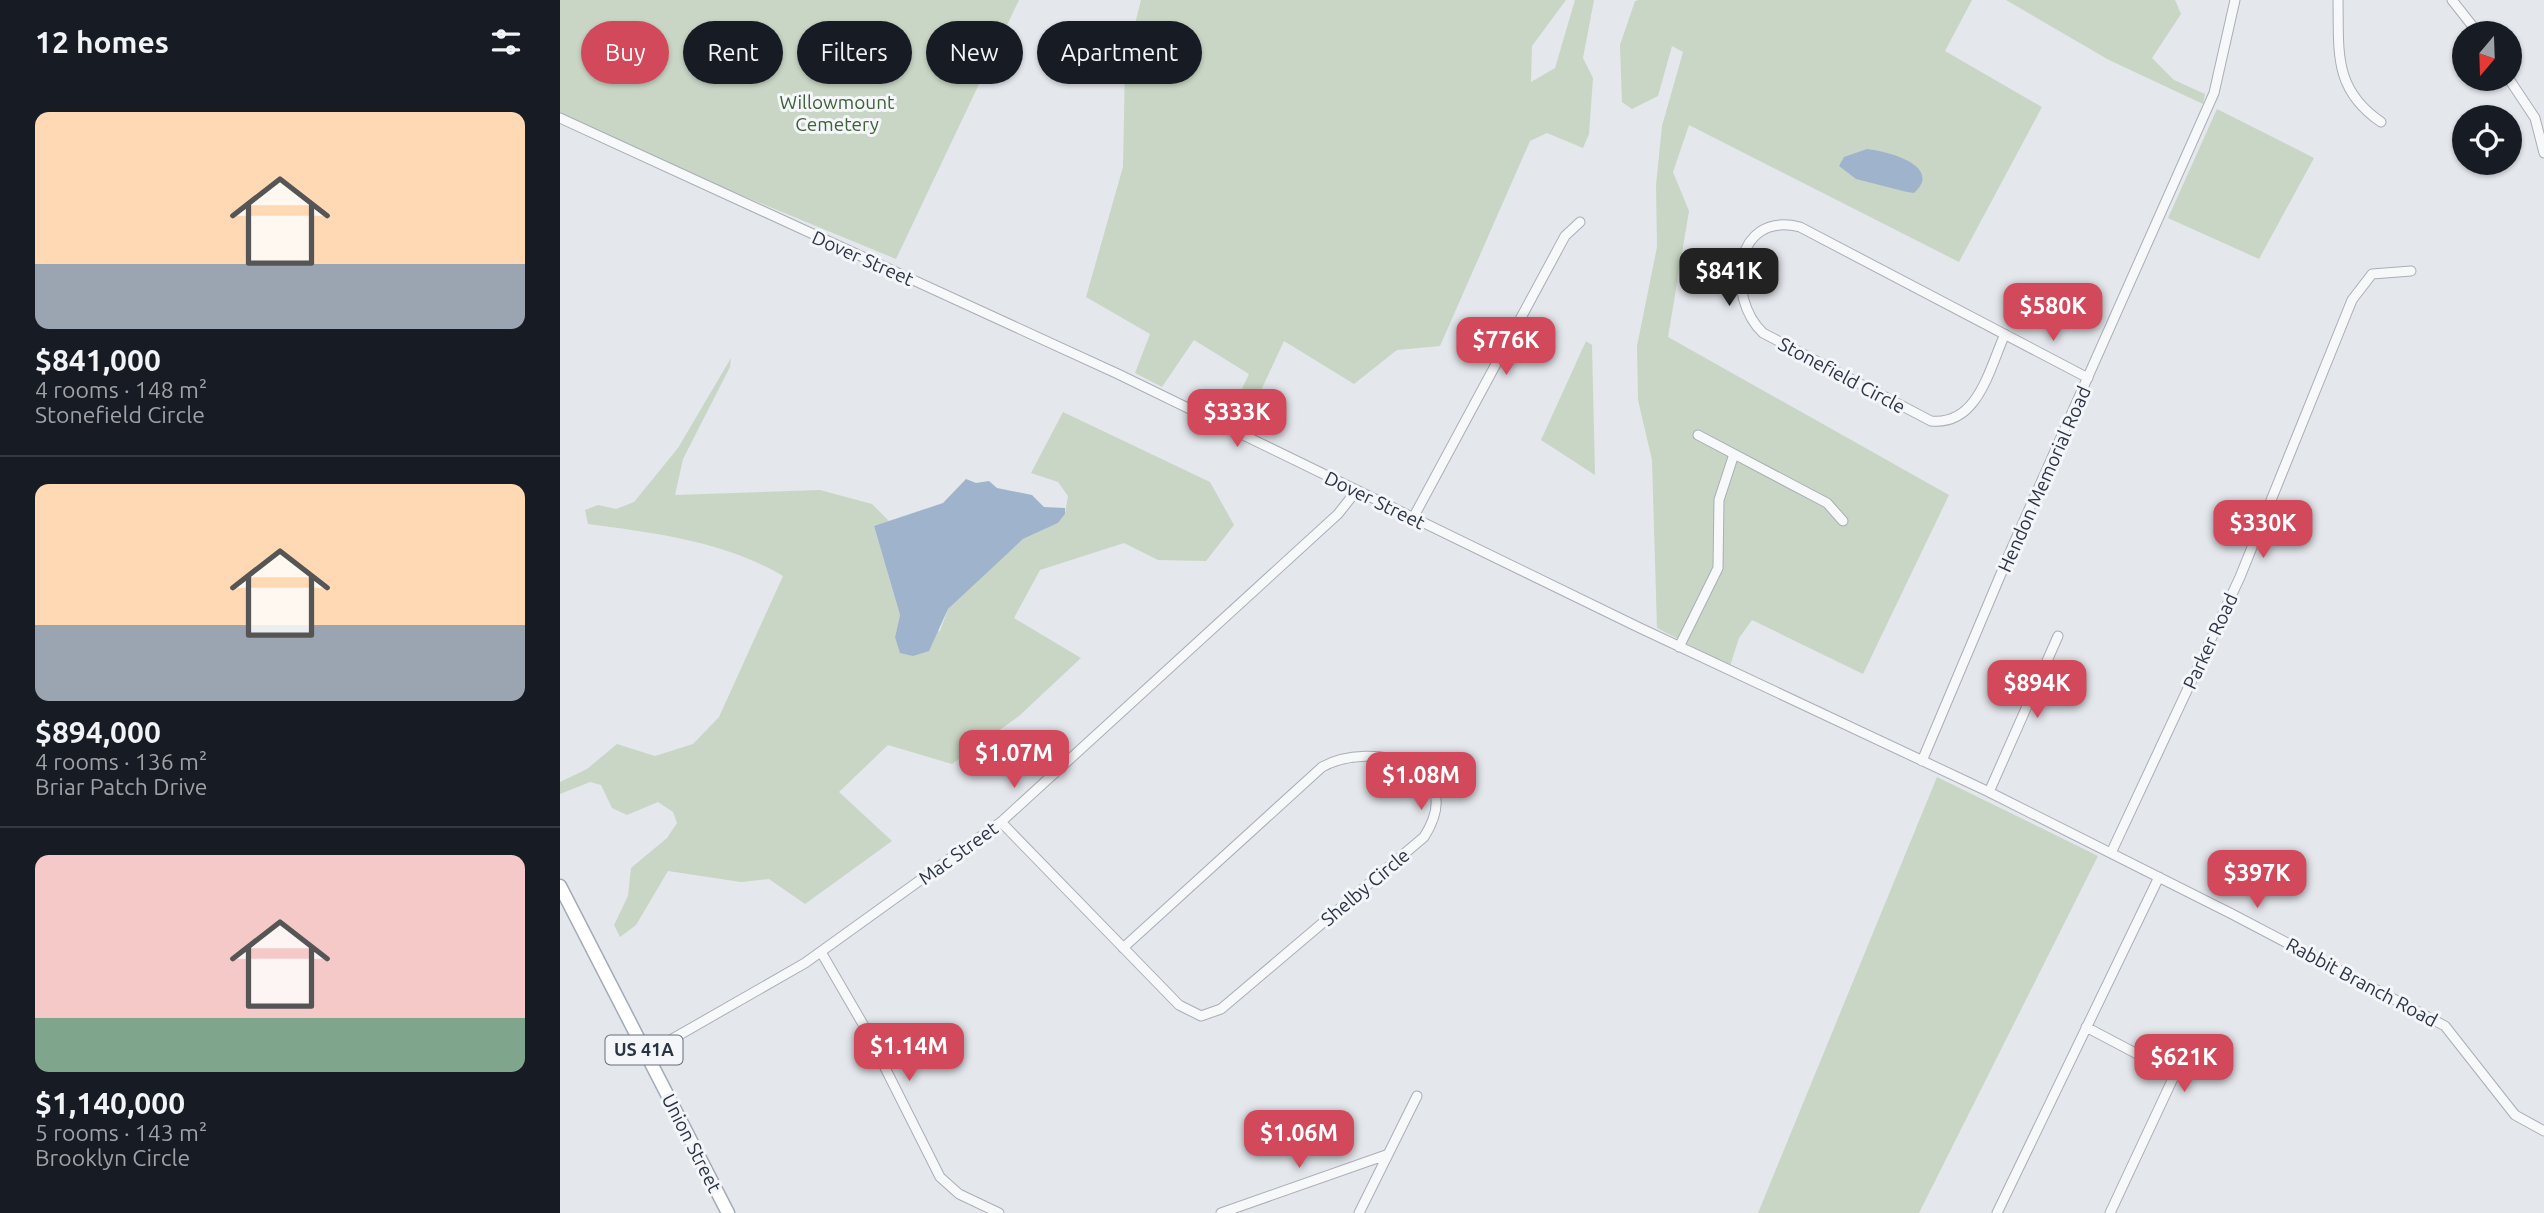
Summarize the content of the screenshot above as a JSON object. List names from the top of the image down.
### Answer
{
  "streets": {
    "main road": ["US 41A", "Union Street"],
    "street": [
      "Dover Street",
      "Stonefield Circle",
      "Hendon Memorial Road",
      "Parker Road",
      "Mac Street",
      "Shelby Circle",
      "Rabbit Branch Road"
    ]
  },
  "crossings": [
    ["Dover Street", "Hendon Memorial Road"],
    ["Dover Street", "Mac Street"],
    ["Dover Street", "Rabbit Branch Road"],
    ["Stonefield Circle", "Hendon Memorial Road"],
    ["Hendon Memorial Road", "Rabbit Branch Road"],
    ["Parker Road", "Rabbit Branch Road"],
    ["Mac Street", "Shelby Circle"],
    ["Mac Street", "Union Street"]
  ],
  "parks": ["Willowmount Cemetery"],
  "north": "bottom",
  "page": {
    "heading": "12 homes",
    "chip": [
      "Buy",
      "Rent",
      "Filters",
      "New",
      "Apartment"
    ],
    "list": [
      {
        "name": "$841,000",
        "note": "4 rooms · 148 m² · Stonefield Circle"
      },
      {
        "name": "$894,000",
        "note": "4 rooms · 136 m² · Briar Patch Drive"
      },
      {
        "name": "$1,140,000",
        "note": "5 rooms · 143 m² · Brooklyn Circle"
      }
    ],
    "price": [
      "$841K",
      "$580K",
      "$776K",
      "$333K",
      "$330K",
      "$894K",
      "$1.07M",
      "$1.08M",
      "$397K",
      "$1.14M",
      "$621K",
      "$1.06M"
    ]
  }
}
